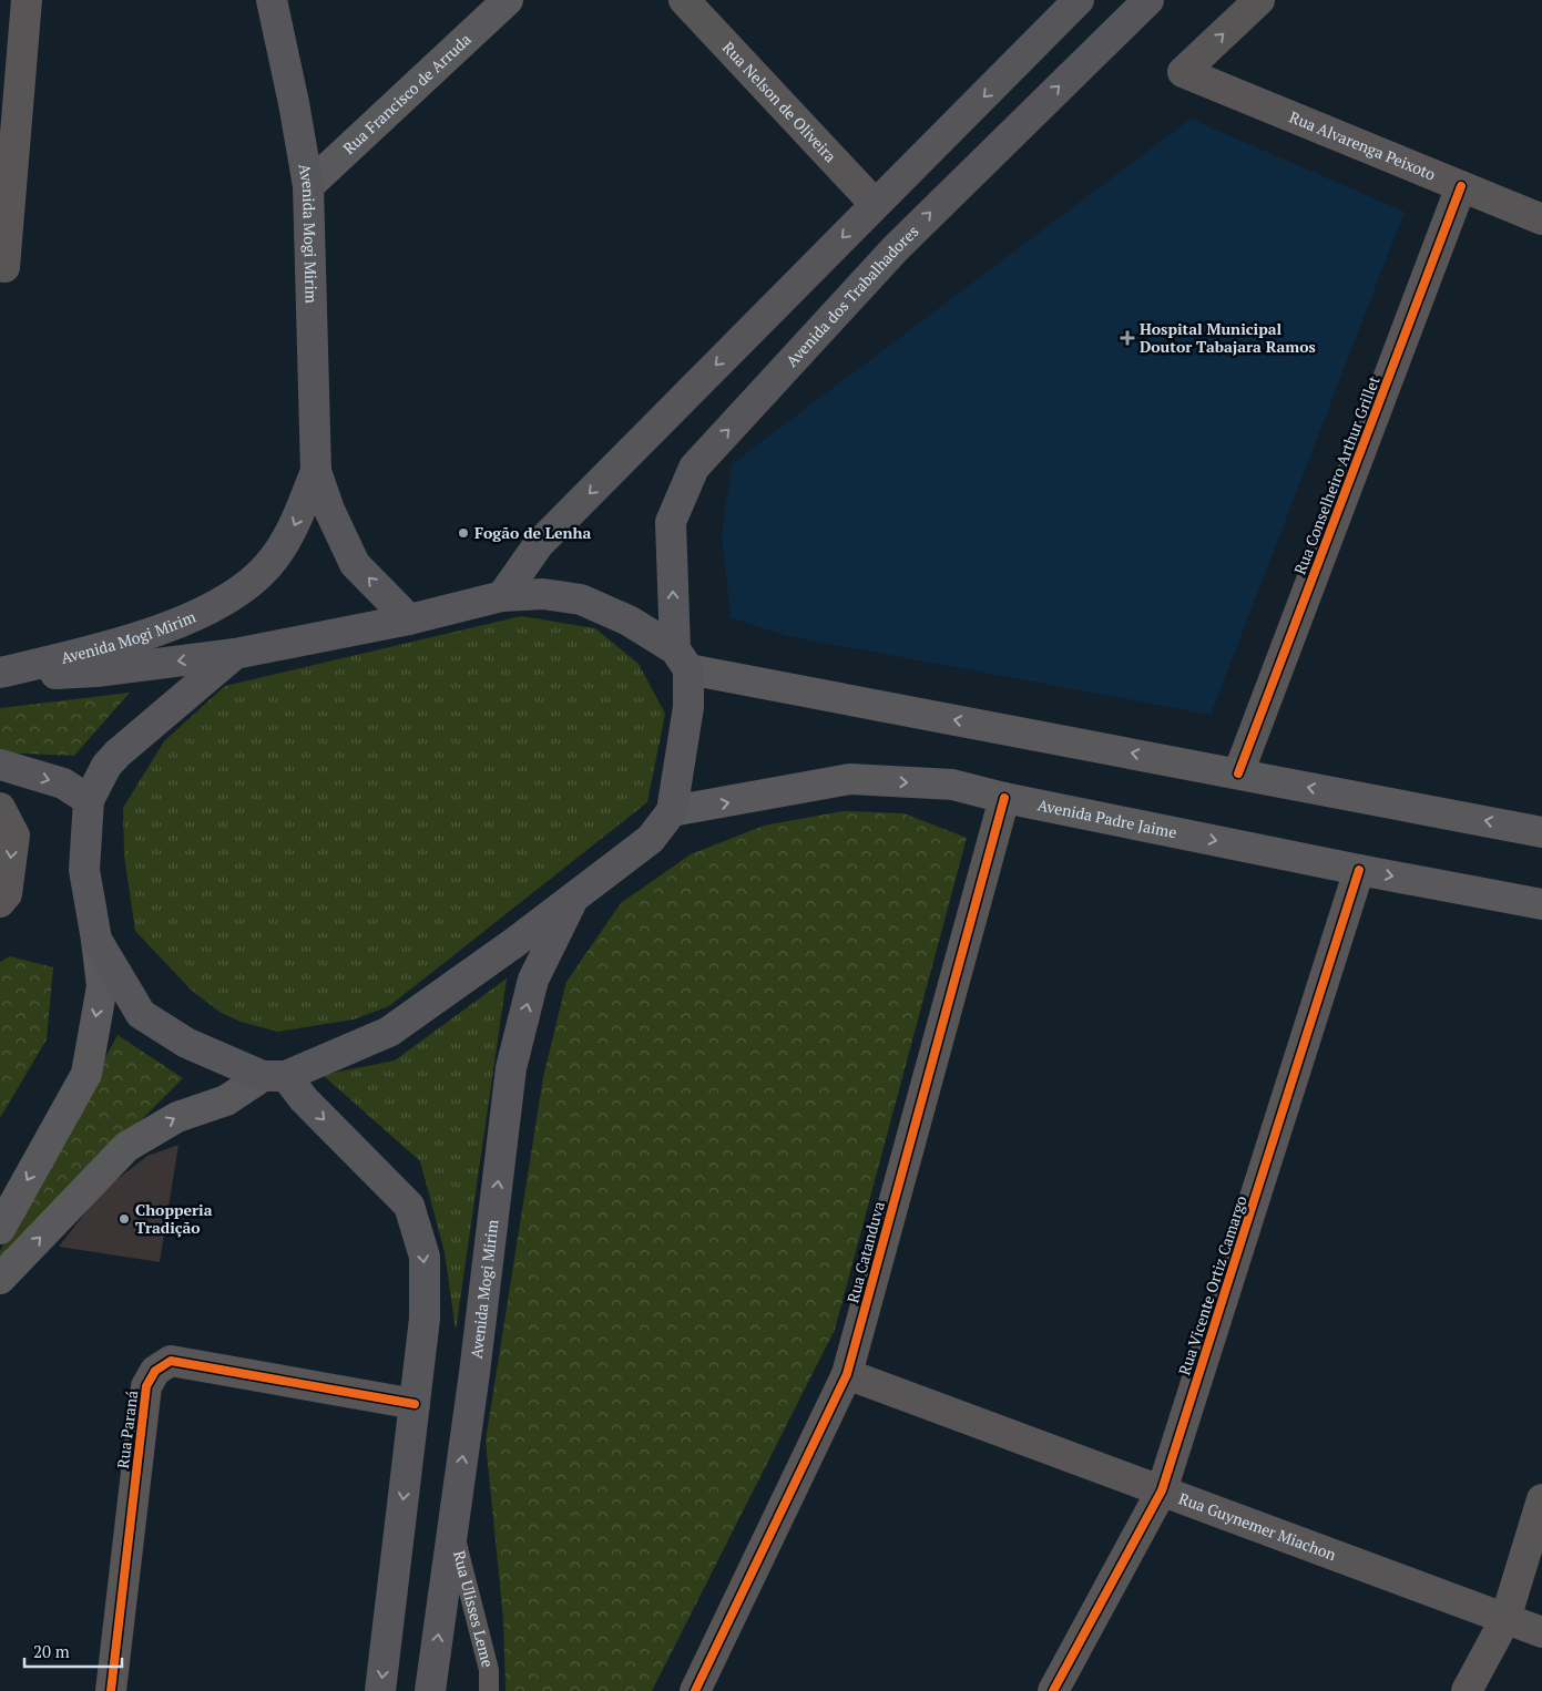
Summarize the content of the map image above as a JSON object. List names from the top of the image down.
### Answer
{
  "streets": {
    "main road": [
      "Rua Francisco de Arruda",
      "Avenida Mogi Mirim",
      "Avenida dos Trabalhadores",
      "Avenida Padre Jaime"
    ],
    "street": [
      "Rua Nelson de Oliveira",
      "Rua Alvarenga Peixoto",
      "Rua Conselheiro Arthur Grillet",
      "Rua Catanduva",
      "Rua Vicente Ortiz Camargo",
      "Rua Paraná",
      "Rua Guynemer Miachon"
    ],
    "lane": ["Rua Ulisses Leme"]
  },
  "crossings": [
    ["Rua Francisco de Arruda", "Avenida Mogi Mirim"],
    ["Rua Alvarenga Peixoto", "Rua Conselheiro Arthur Grillet"],
    ["Avenida Mogi Mirim", "Rua Ulisses Leme"],
    ["Avenida dos Trabalhadores", "Avenida Padre Jaime"],
    ["Avenida Padre Jaime", "Rua Catanduva"],
    ["Avenida Padre Jaime", "Rua Vicente Ortiz Camargo"],
    ["Rua Catanduva", "Rua Guynemer Miachon"],
    ["Rua Vicente Ortiz Camargo", "Rua Guynemer Miachon"]
  ],
  "places": {
    "health": ["Hospital Municipal Doutor Tabajara Ramos"],
    "other": ["Fogão de Lenha", "Chopperia Tradição"]
  },
  "scale_bar": "20 m"
}
